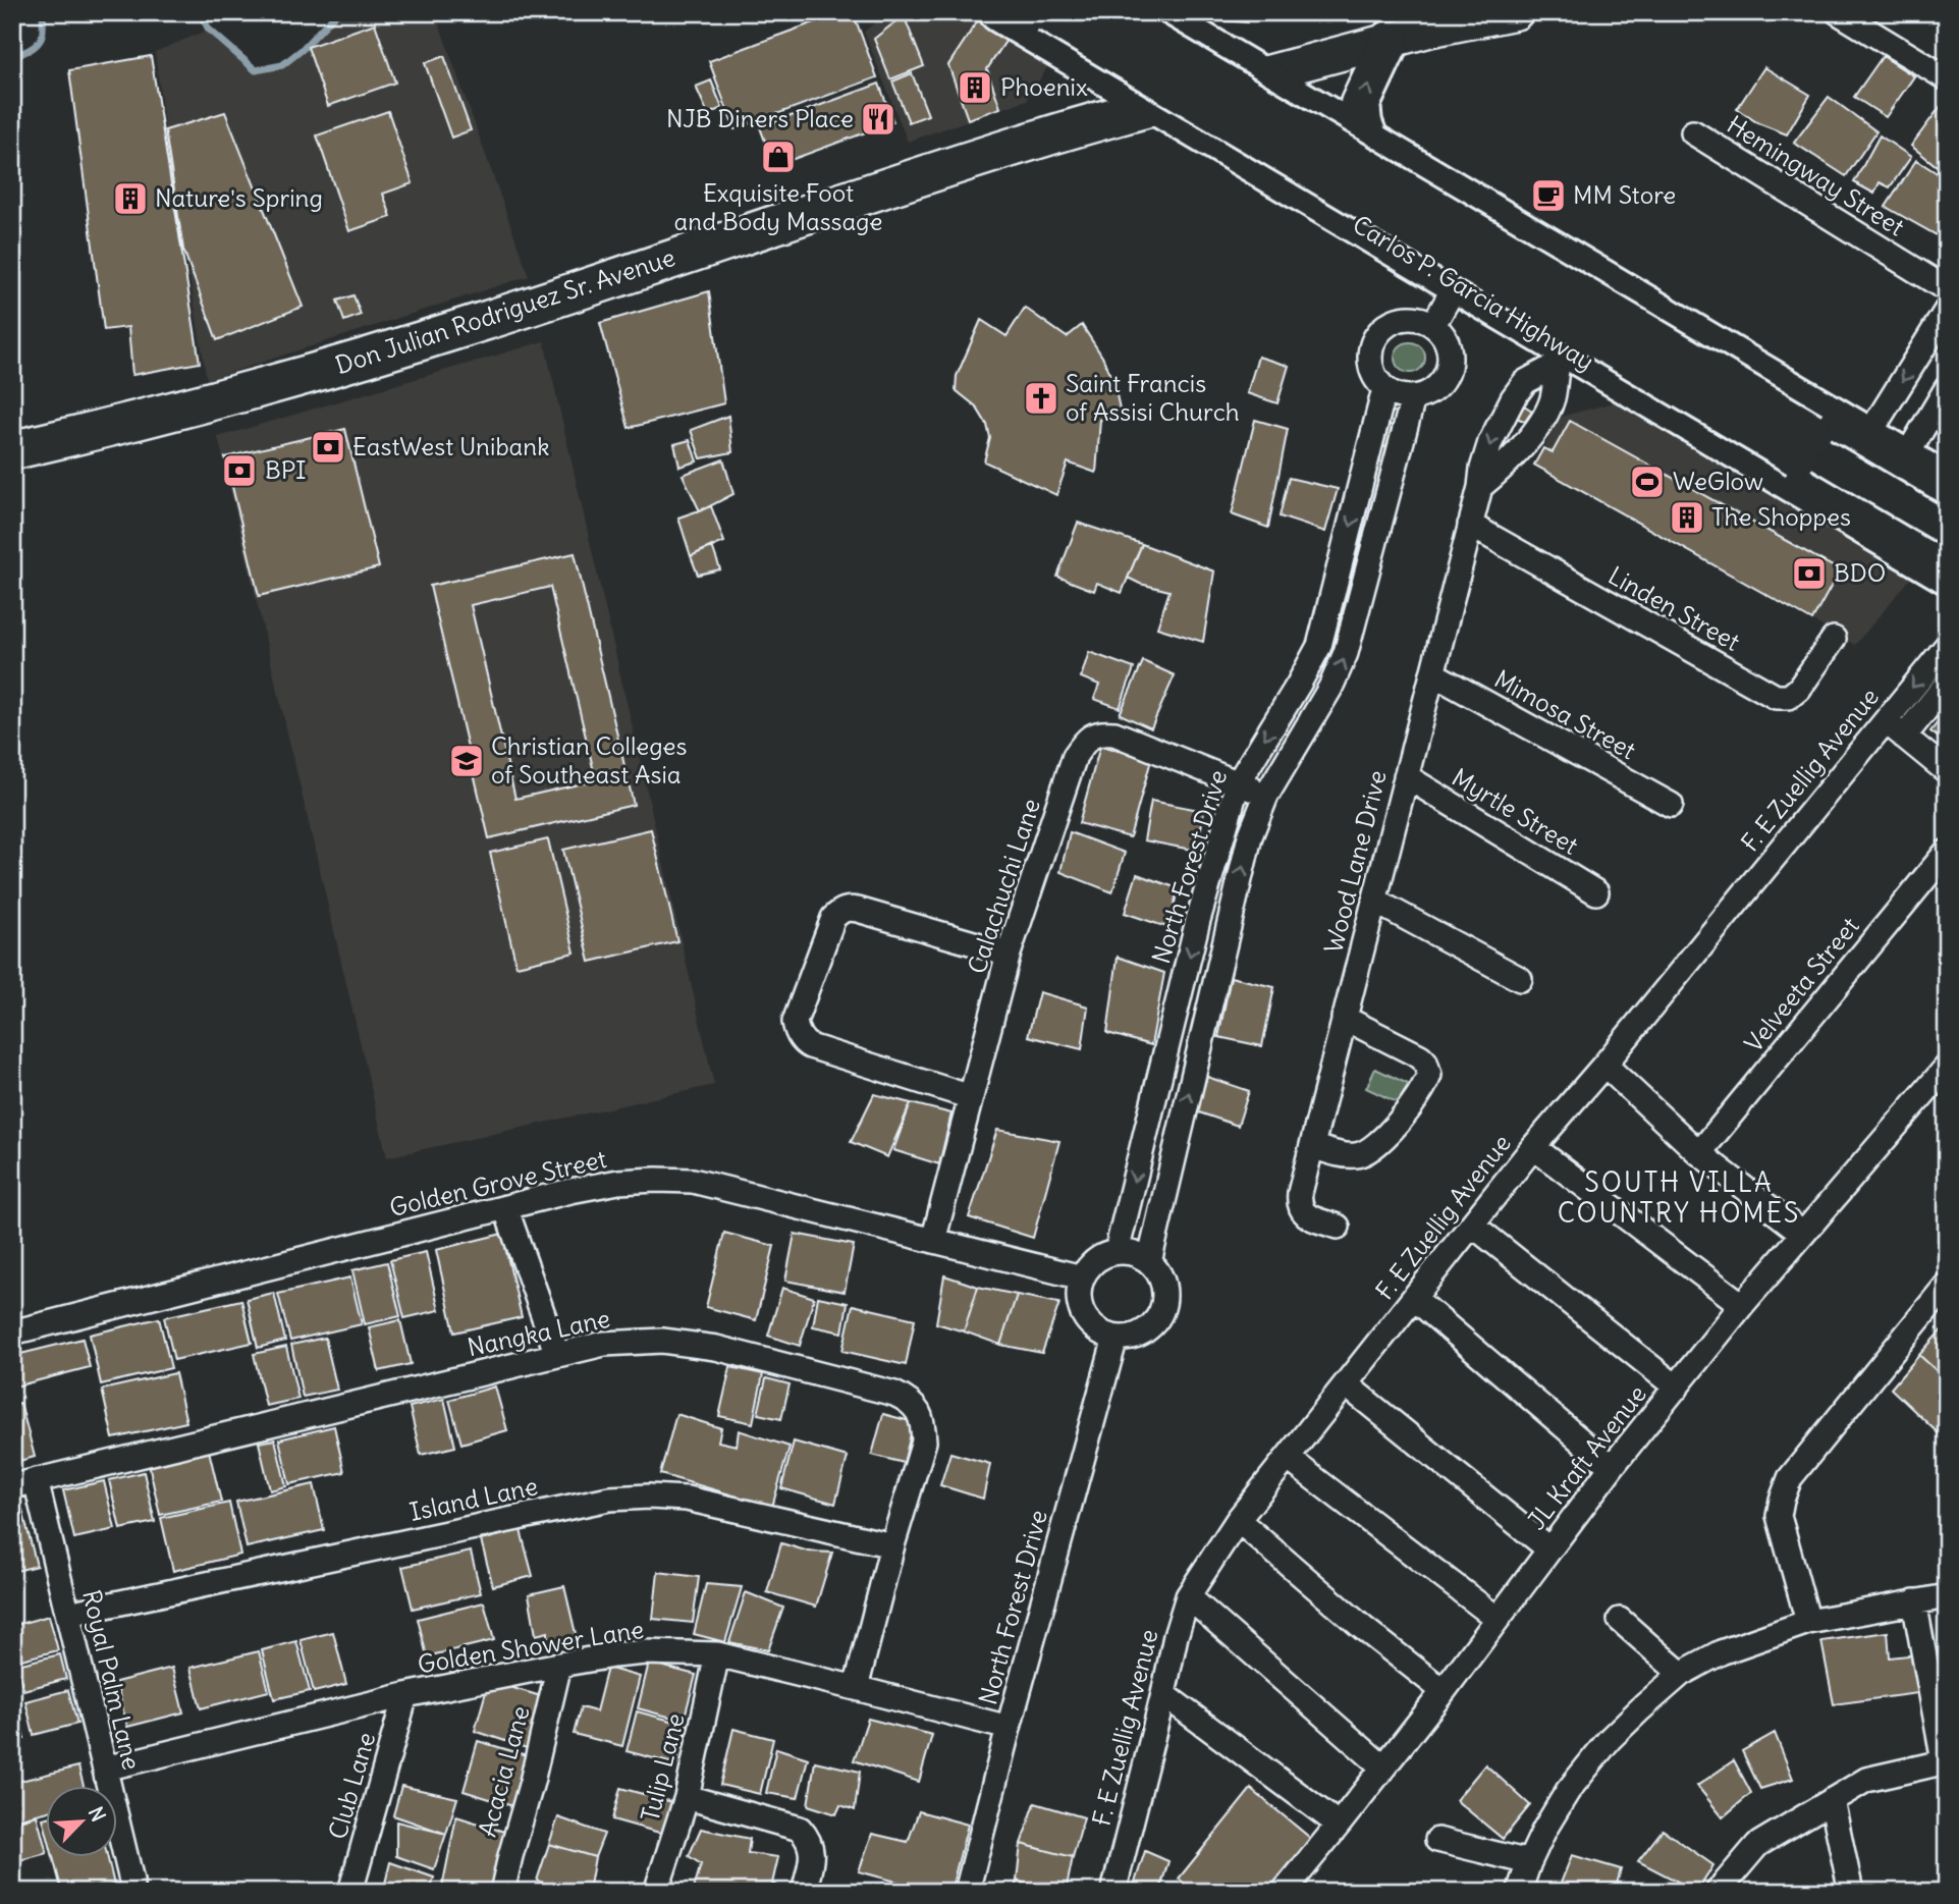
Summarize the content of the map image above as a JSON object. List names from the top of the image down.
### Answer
{
  "streets": {
    "highway": ["Carlos P. Garcia Highway"],
    "main road": ["Don Julian Rodriguez Sr. Avenue"],
    "street": [
      "Hemingway Street",
      "Linden Street",
      "Mimosa Street",
      "F. E Zuellig Avenue",
      "Myrtle Street",
      "Wood Lane Drive",
      "North Forest Drive",
      "Calachuchi Lane",
      "Velveeta Street",
      "Golden Grove Street",
      "Nangka Lane",
      "JL Kraft Avenue",
      "Island Lane",
      "Golden Shower Lane",
      "Royal Palm Lane",
      "Tulip Lane",
      "Acacia Lane",
      "Club Lane"
    ]
  },
  "crossings": [
    ["Carlos P. Garcia Highway", "Don Julian Rodriguez Sr. Avenue"],
    ["Carlos P. Garcia Highway", "Wood Lane Drive"],
    ["Linden Street", "Wood Lane Drive"],
    ["Mimosa Street", "Wood Lane Drive"],
    ["Myrtle Street", "Wood Lane Drive"],
    ["North Forest Drive", "Calachuchi Lane"],
    ["North Forest Drive", "Golden Grove Street"],
    ["North Forest Drive", "Golden Shower Lane"],
    ["Calachuchi Lane", "Golden Grove Street"],
    ["Nangka Lane", "Island Lane"],
    ["Nangka Lane", "Golden Shower Lane"],
    ["Nangka Lane", "Royal Palm Lane"],
    ["Island Lane", "Royal Palm Lane"],
    ["Golden Shower Lane", "Royal Palm Lane"],
    ["Golden Shower Lane", "Tulip Lane"],
    ["Golden Shower Lane", "Acacia Lane"],
    ["Golden Shower Lane", "Club Lane"]
  ],
  "districts": ["SOUTH VILLA COUNTRY HOMES"],
  "places": {
    "building": ["Phoenix", "Nature's Spring", "The Shoppes"],
    "restaurant": ["NJB Diners Place"],
    "shop": ["Exquisite Foot and Body Massage"],
    "cafe": ["MM Store"],
    "church": ["Saint Francis of Assisi Church"],
    "bank": ["EastWest Unibank", "BPI", "BDO"],
    "sports": ["WeGlow"],
    "school or university": ["Christian Colleges of Southeast Asia"]
  },
  "north": "top right"
}
